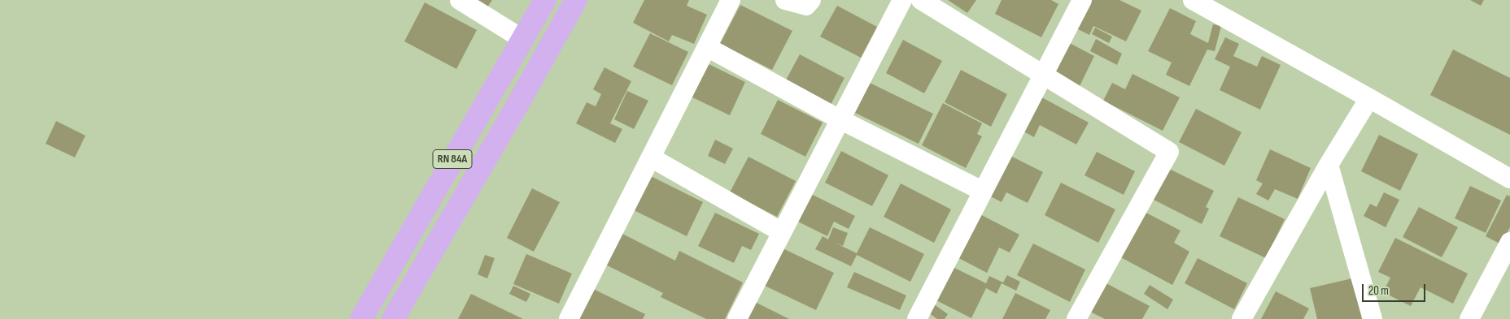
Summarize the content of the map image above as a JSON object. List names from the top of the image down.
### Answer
{
  "streets": {
    "main road": ["RN 84A"]
  },
  "scale_bar": "20 m"
}
